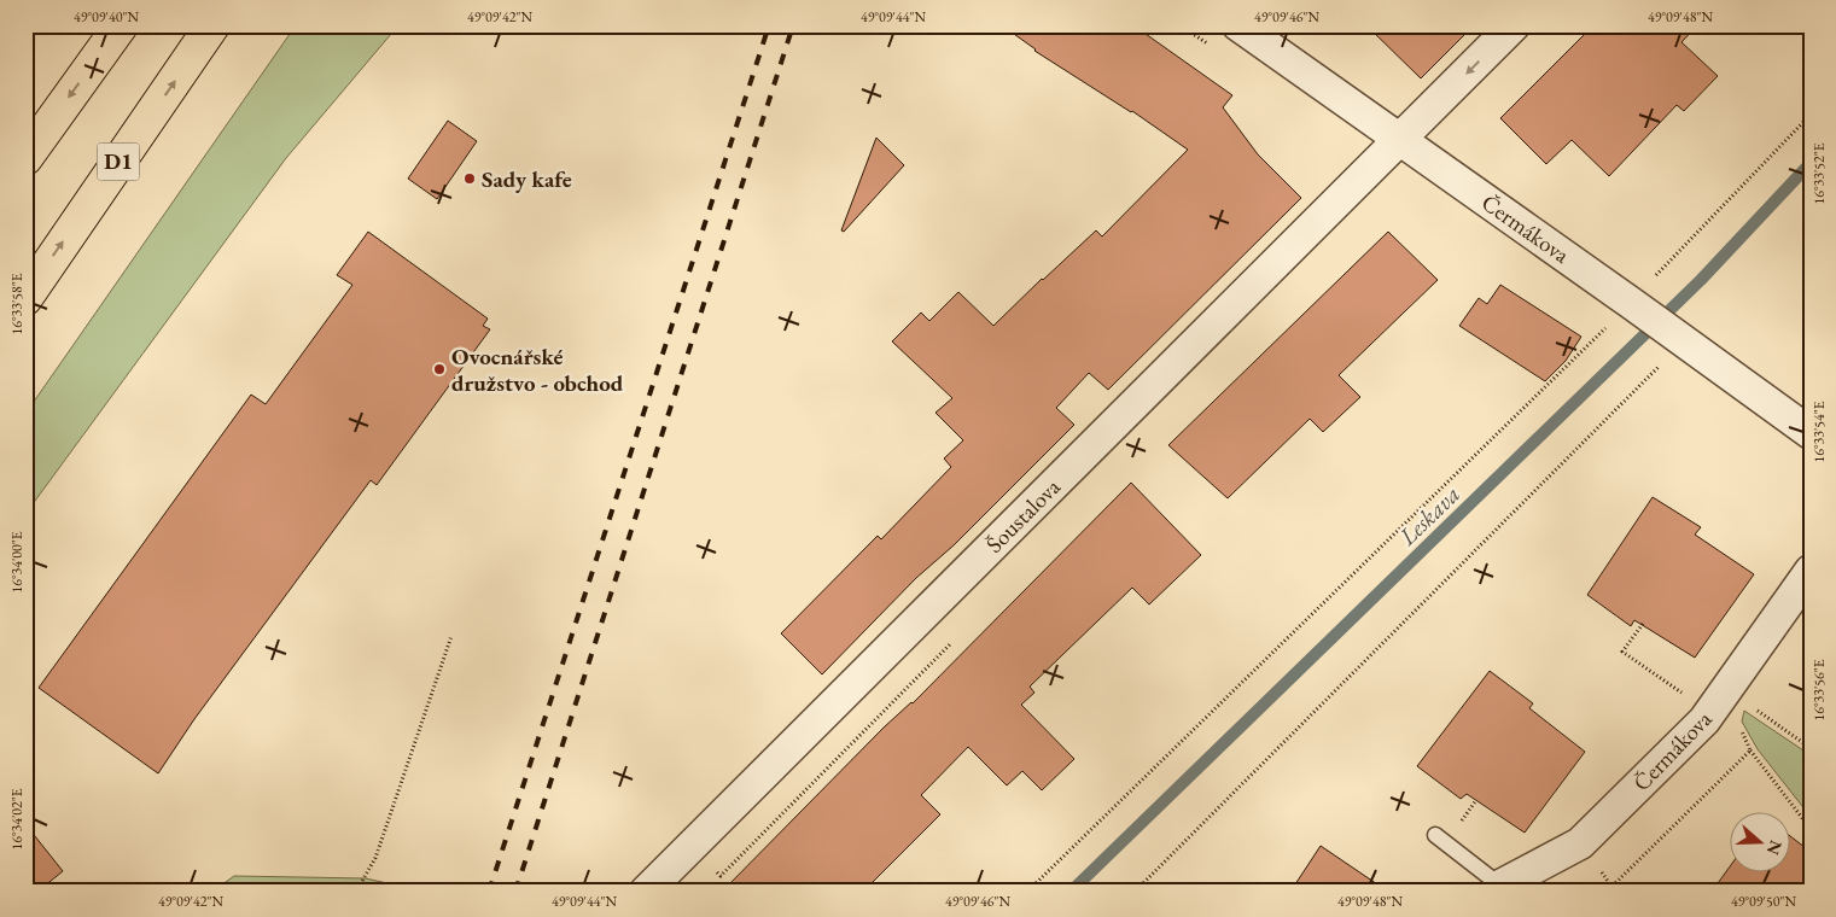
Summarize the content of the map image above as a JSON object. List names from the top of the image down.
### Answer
{
  "streets": {
    "highway": ["D1"],
    "street": ["Čermákova", "Šoustalova"]
  },
  "crossings": [
    ["Čermákova", "Šoustalova"]
  ],
  "water": ["Leskava"],
  "places": ["Sady kafe", "Ovocnářské družstvo - obchod"],
  "north": "right",
  "coordinates": [
    "49°09'40\"N",
    "49°09'42\"N",
    "49°09'44\"N",
    "49°09'46\"N",
    "49°09'48\"N",
    "16°33'52\"E",
    "16°33'58\"E",
    "16°33'54\"E",
    "16°34'00\"E",
    "16°33'56\"E",
    "16°34'02\"E",
    "49°09'50\"N"
  ]
}
